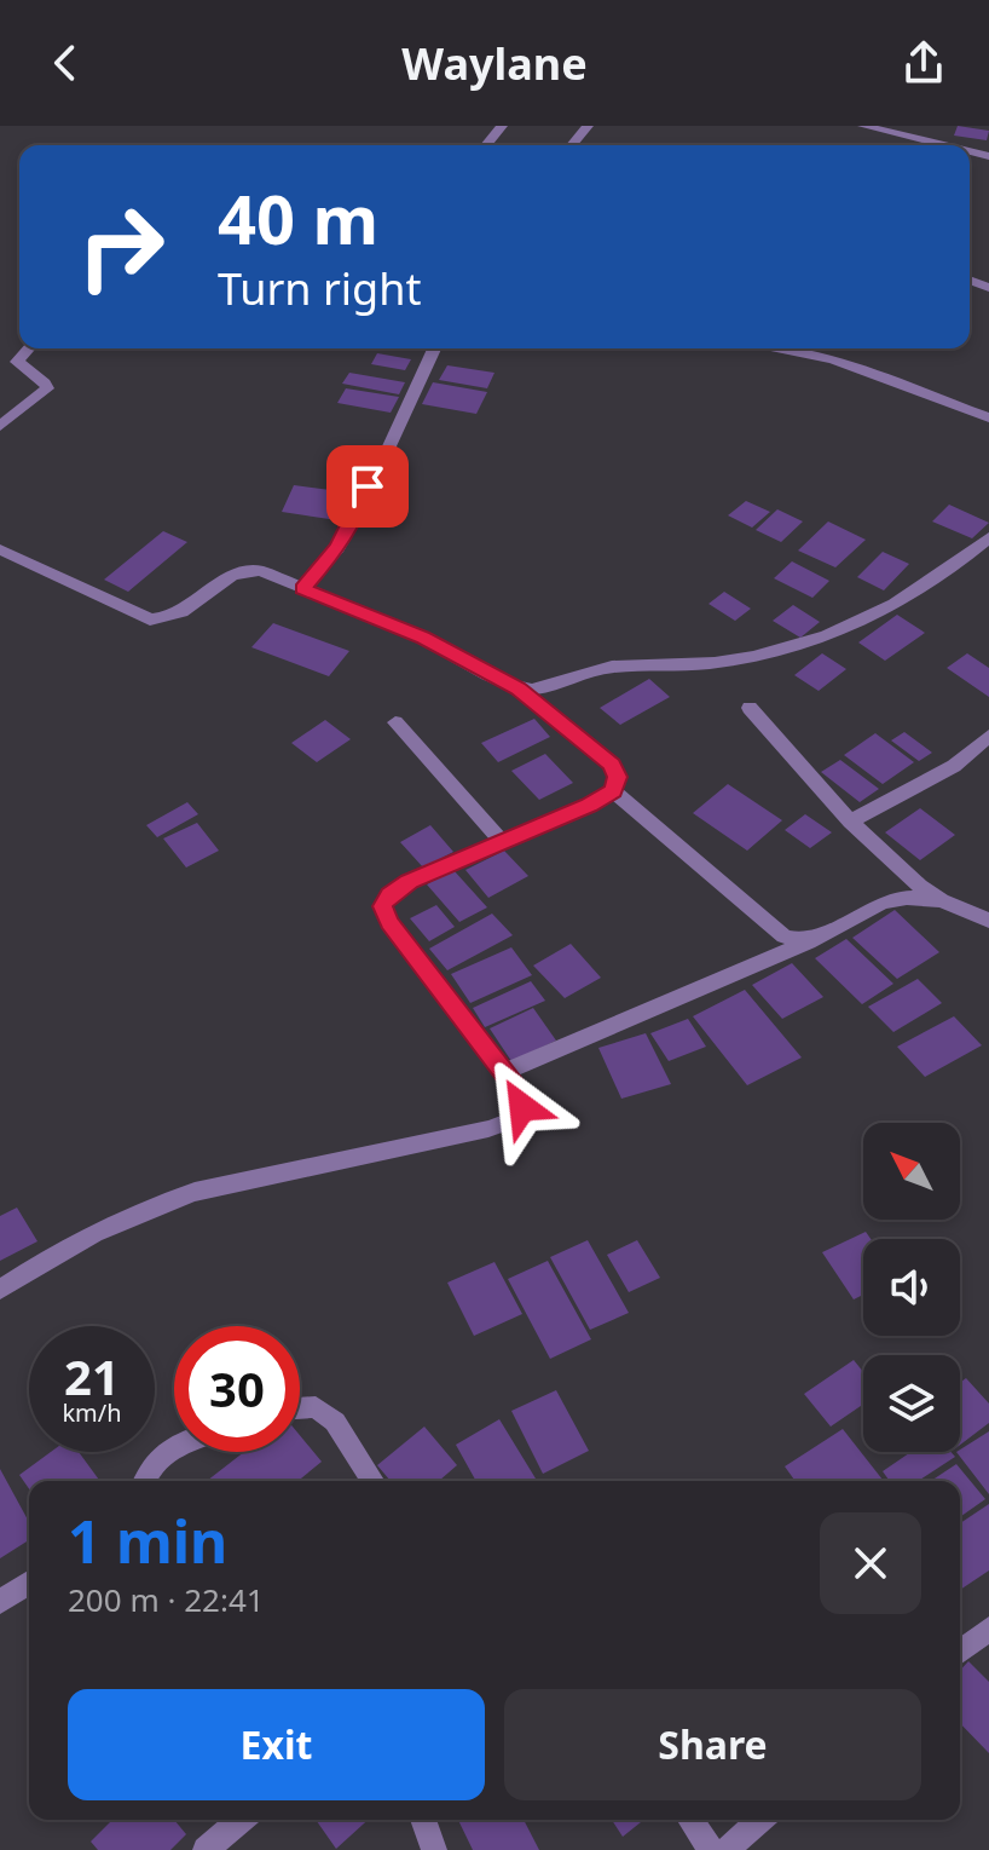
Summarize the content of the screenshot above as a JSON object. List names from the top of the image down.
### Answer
{
  "north": "top left",
  "page": {
    "header": "Waylane",
    "turn": ["40 m", "Turn right"],
    "speed": "21 km/h",
    "limit": "30",
    "heading": ["1 min", "200 m · 22:41"],
    "buttons": ["Exit", "Share"]
  }
}
